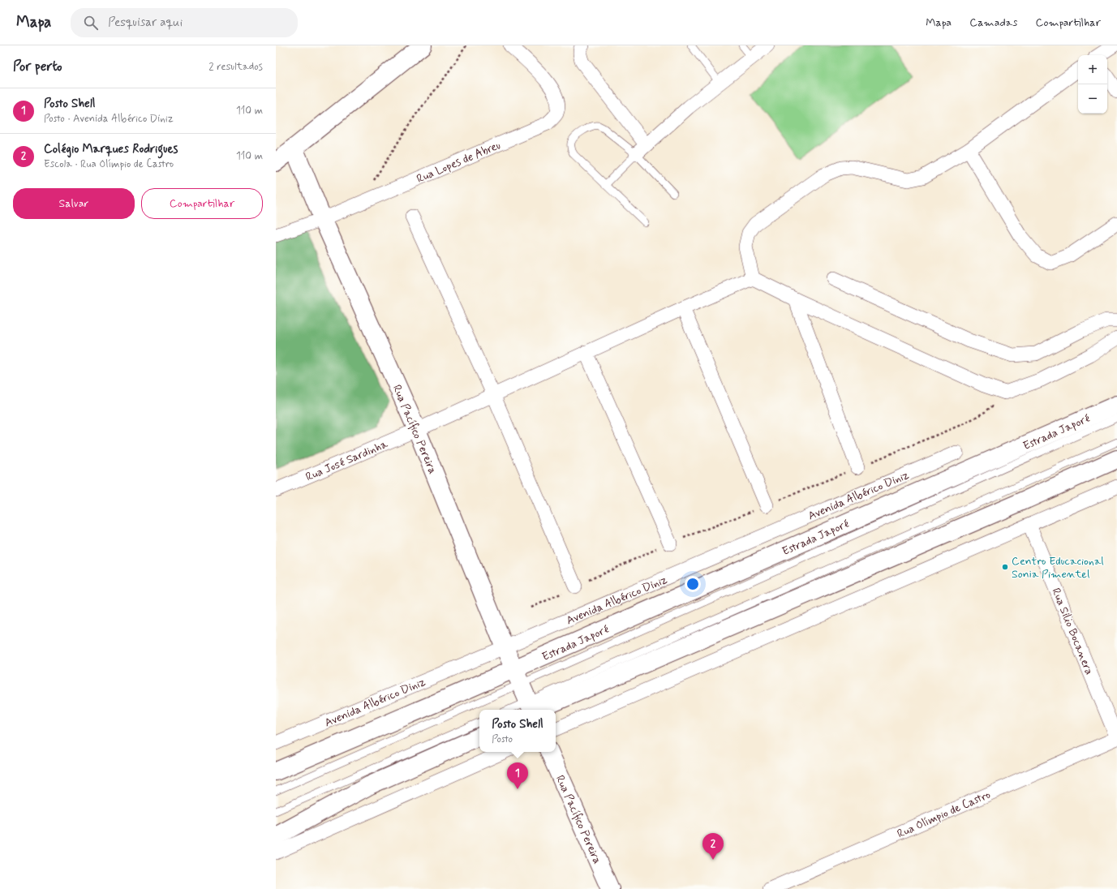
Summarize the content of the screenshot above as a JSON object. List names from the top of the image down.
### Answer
{
  "streets": {
    "main road": ["Rua Pacífico Pereira", "Estrada Japoré"],
    "street": [
      "Rua Lopes de Abreu",
      "Rua José Sardinha",
      "Avenida Albérico Diniz",
      "Rua Silio Bocanera",
      "Rua Olímpio de Castro"
    ]
  },
  "crossings": [
    ["Rua Lopes de Abreu", "Rua Pacífico Pereira"],
    ["Rua Pacífico Pereira", "Estrada Japoré"],
    ["Rua Pacífico Pereira", "Rua José Sardinha"],
    ["Rua Pacífico Pereira", "Avenida Albérico Diniz"],
    ["Rua Silio Bocanera", "Rua Olímpio de Castro"]
  ],
  "places": ["Centro Educacional Sonia Pimentel"],
  "page": {
    "header": "Mapa",
    "search": "Pesquisar aqui",
    "nav": ["Mapa", "Camadas", "Compartilhar"],
    "heading": ["Por perto", "2 resultados"],
    "map_buttons": ["+", "−"],
    "list": [
      {
        "mark": "1",
        "name": "Posto Shell",
        "note": "Posto · Avenida Albérico Diniz",
        "value": "110 m"
      },
      {
        "mark": "2",
        "name": "Colégio Marques Rodrigues",
        "note": "Escola · Rua Olímpio de Castro",
        "value": "110 m"
      }
    ],
    "buttons": ["Salvar", "Compartilhar"],
    "popup": ["Posto Shell", "Posto"],
    "pins": ["1", "2"]
  }
}
